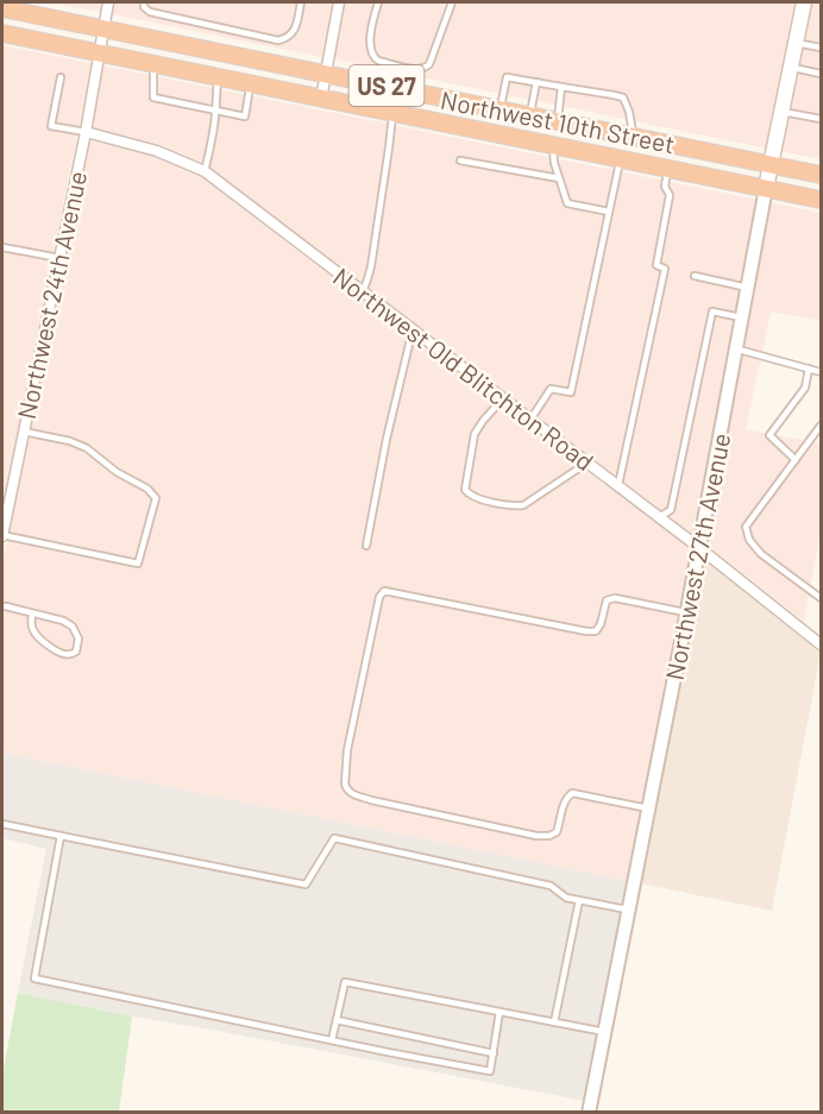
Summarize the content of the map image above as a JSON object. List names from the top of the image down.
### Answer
{
  "streets": {
    "highway": ["US 27", "Northwest 10th Street"],
    "main road": ["Northwest 27th Avenue"],
    "street": ["Northwest 24th Avenue", "Northwest Old Blitchton Road"]
  },
  "crossings": [
    ["Northwest 10th Street", "Northwest 24th Avenue"],
    ["Northwest 10th Street", "Northwest 27th Avenue"],
    ["Northwest 24th Avenue", "Northwest Old Blitchton Road"],
    ["Northwest Old Blitchton Road", "Northwest 27th Avenue"]
  ]
}
